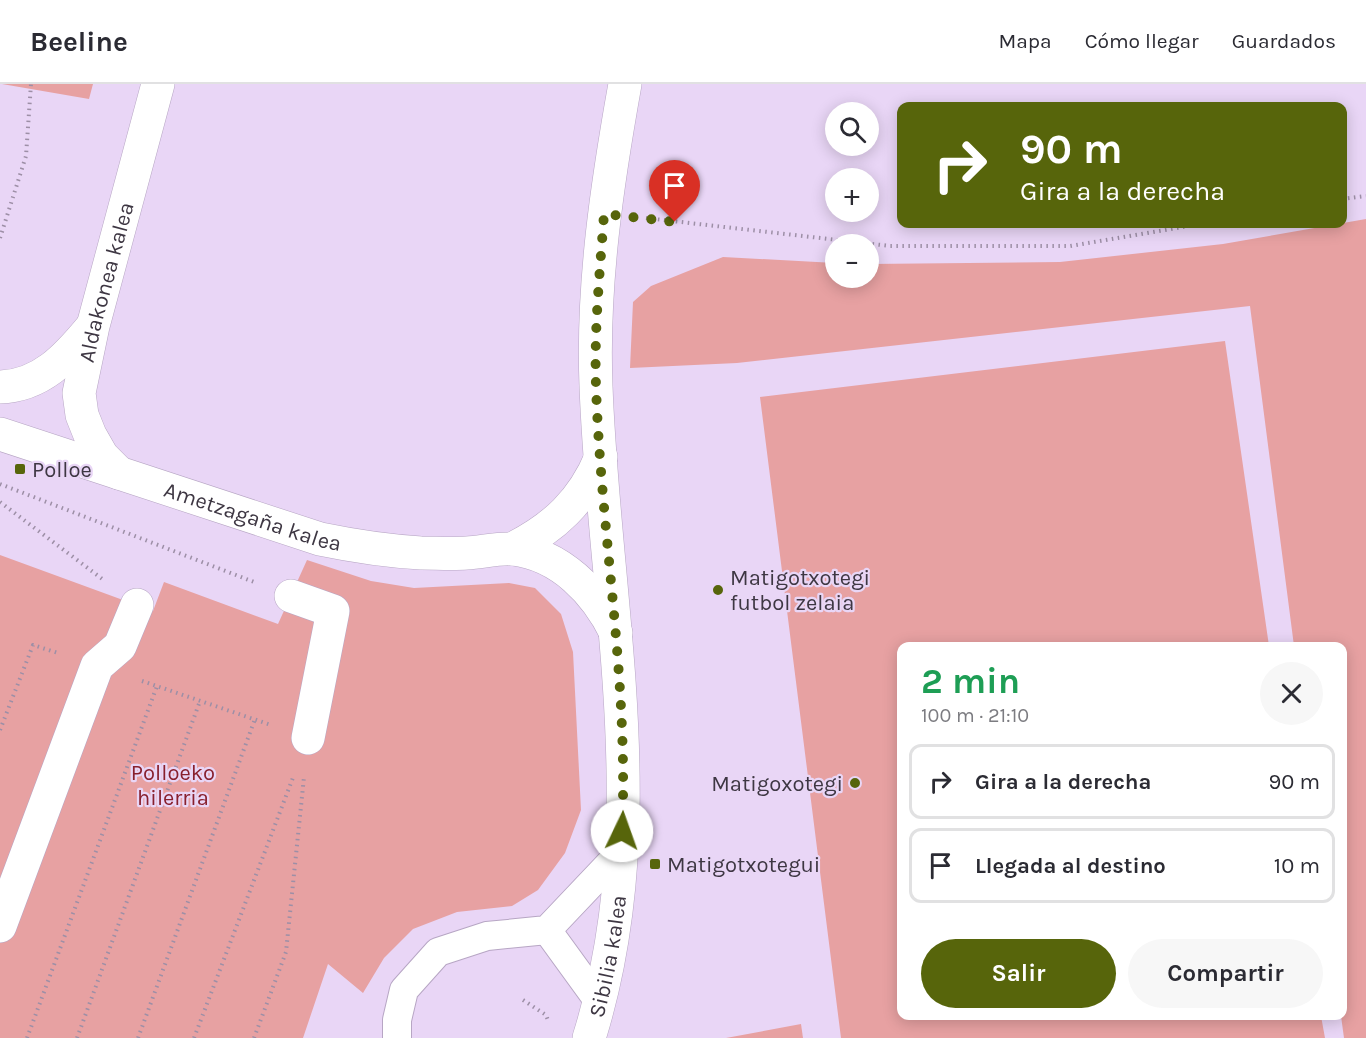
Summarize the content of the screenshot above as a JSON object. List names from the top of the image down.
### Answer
{
  "streets": {
    "street": ["Aldakonea kalea", "Ametzagaña kalea", "Sibilia kalea"]
  },
  "crossings": [
    ["Aldakonea kalea", "Ametzagaña kalea"],
    ["Ametzagaña kalea", "Sibilia kalea"]
  ],
  "parks": ["Polloeko hilerria"],
  "places": {
    "transit": ["Polloe", "Matigotxotegui"],
    "other": ["Matigotxotegi futbol zelaia", "Matigoxotegi"]
  },
  "page": {
    "header": "Beeline",
    "nav": ["Mapa", "Cómo llegar", "Guardados"],
    "map_buttons": ["+", "−"],
    "turn": ["90 m", "Gira a la derecha"],
    "heading": ["2 min", "100 m · 21:10"],
    "list": [
      {
        "name": "Gira a la derecha",
        "value": "90 m"
      },
      {
        "name": "Llegada al destino",
        "value": "10 m"
      }
    ],
    "buttons": ["Salir", "Compartir"]
  }
}
